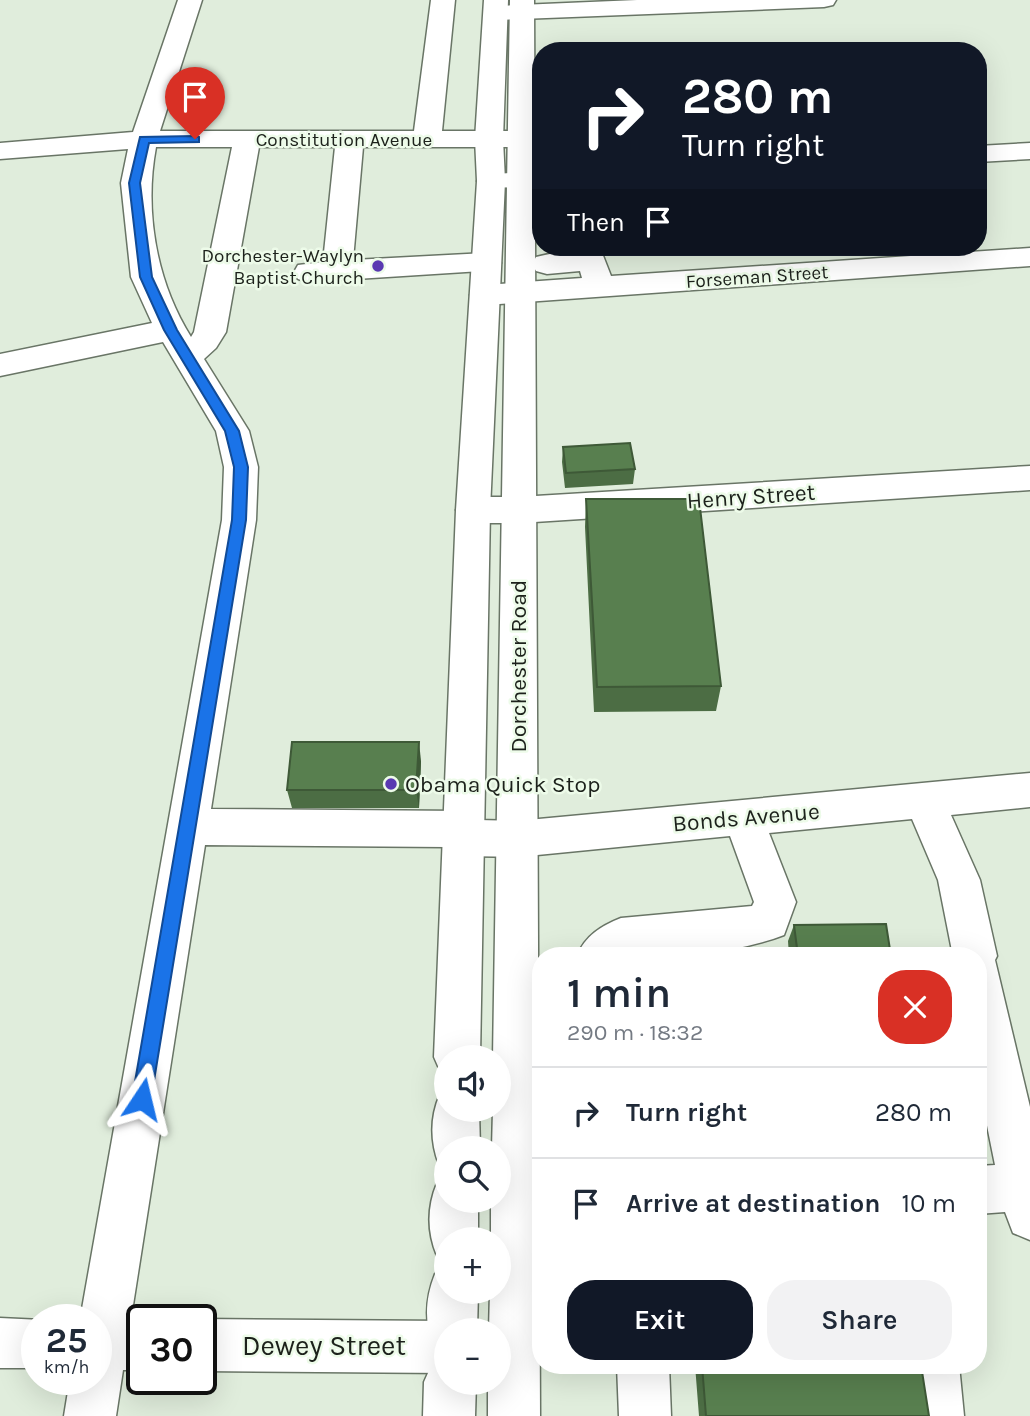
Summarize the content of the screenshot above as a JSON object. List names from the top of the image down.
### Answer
{
  "streets": {
    "street": [
      "Constitution Avenue",
      "Forseman Street",
      "Henry Street",
      "Dorchester Road",
      "Bonds Avenue",
      "Dewey Street"
    ]
  },
  "crossings": [
    ["Constitution Avenue", "Forseman Street"],
    ["Constitution Avenue", "Dorchester Road"],
    ["Forseman Street", "Dorchester Road"],
    ["Henry Street", "Dorchester Road"],
    ["Dorchester Road", "Bonds Avenue"]
  ],
  "places": ["Dorchester-Waylyn Baptist Church", "Obama Quick Stop"],
  "page": {
    "turn": ["280 m", "Turn right"],
    "then": "Then",
    "heading": ["1 min", "290 m · 18:32"],
    "map_buttons": ["+", "−"],
    "list": [
      {
        "name": "Turn right",
        "value": "280 m"
      },
      {
        "name": "Arrive at destination",
        "value": "10 m"
      }
    ],
    "buttons": ["Exit", "Share"],
    "speed": "25 km/h",
    "limit": "30"
  }
}
